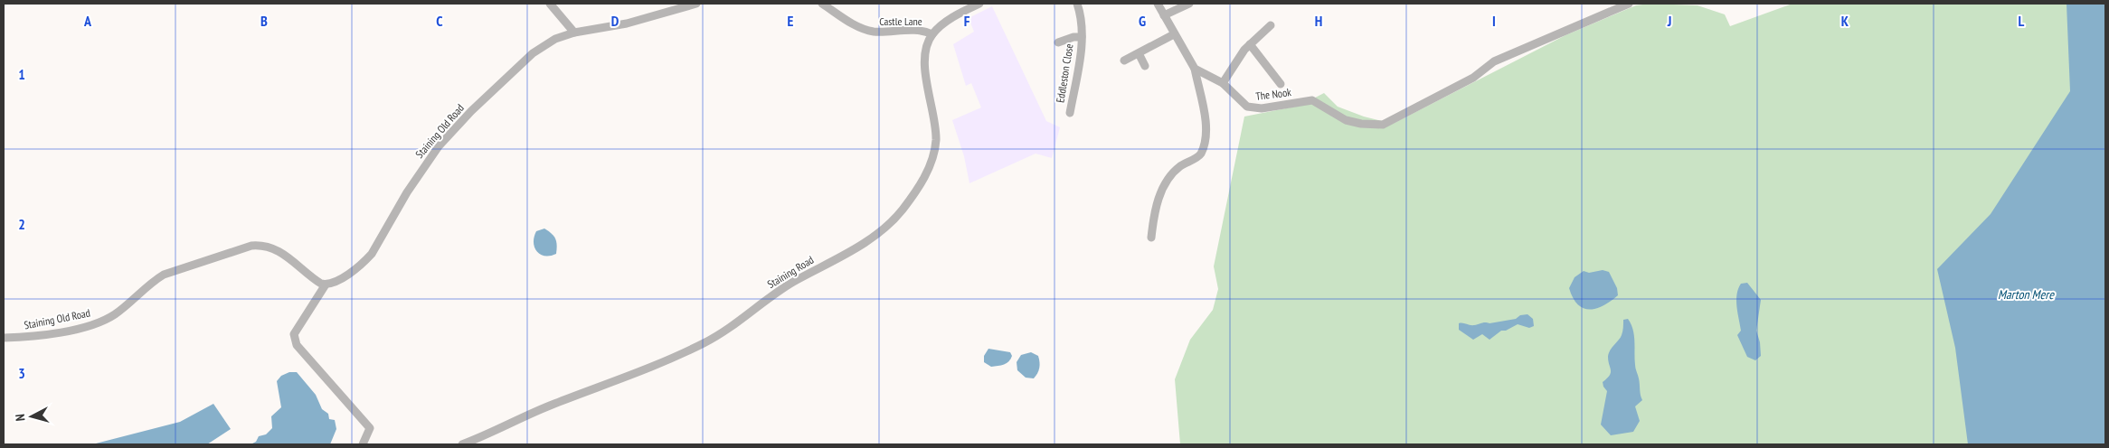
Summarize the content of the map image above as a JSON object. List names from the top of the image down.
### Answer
{
  "streets": {
    "street": [
      "Castle Lane",
      "Eddleston Close",
      "The Nook",
      "Staining Old Road",
      "Staining Road"
    ]
  },
  "crossings": [
    ["Castle Lane", "Staining Road"]
  ],
  "water": ["Marton Mere"],
  "north": "left",
  "grid": {
    "columns": [
      "A",
      "B",
      "C",
      "D",
      "E",
      "F",
      "G",
      "H",
      "I",
      "J",
      "K",
      "L"
    ],
    "rows": ["1", "2", "3"]
  }
}
